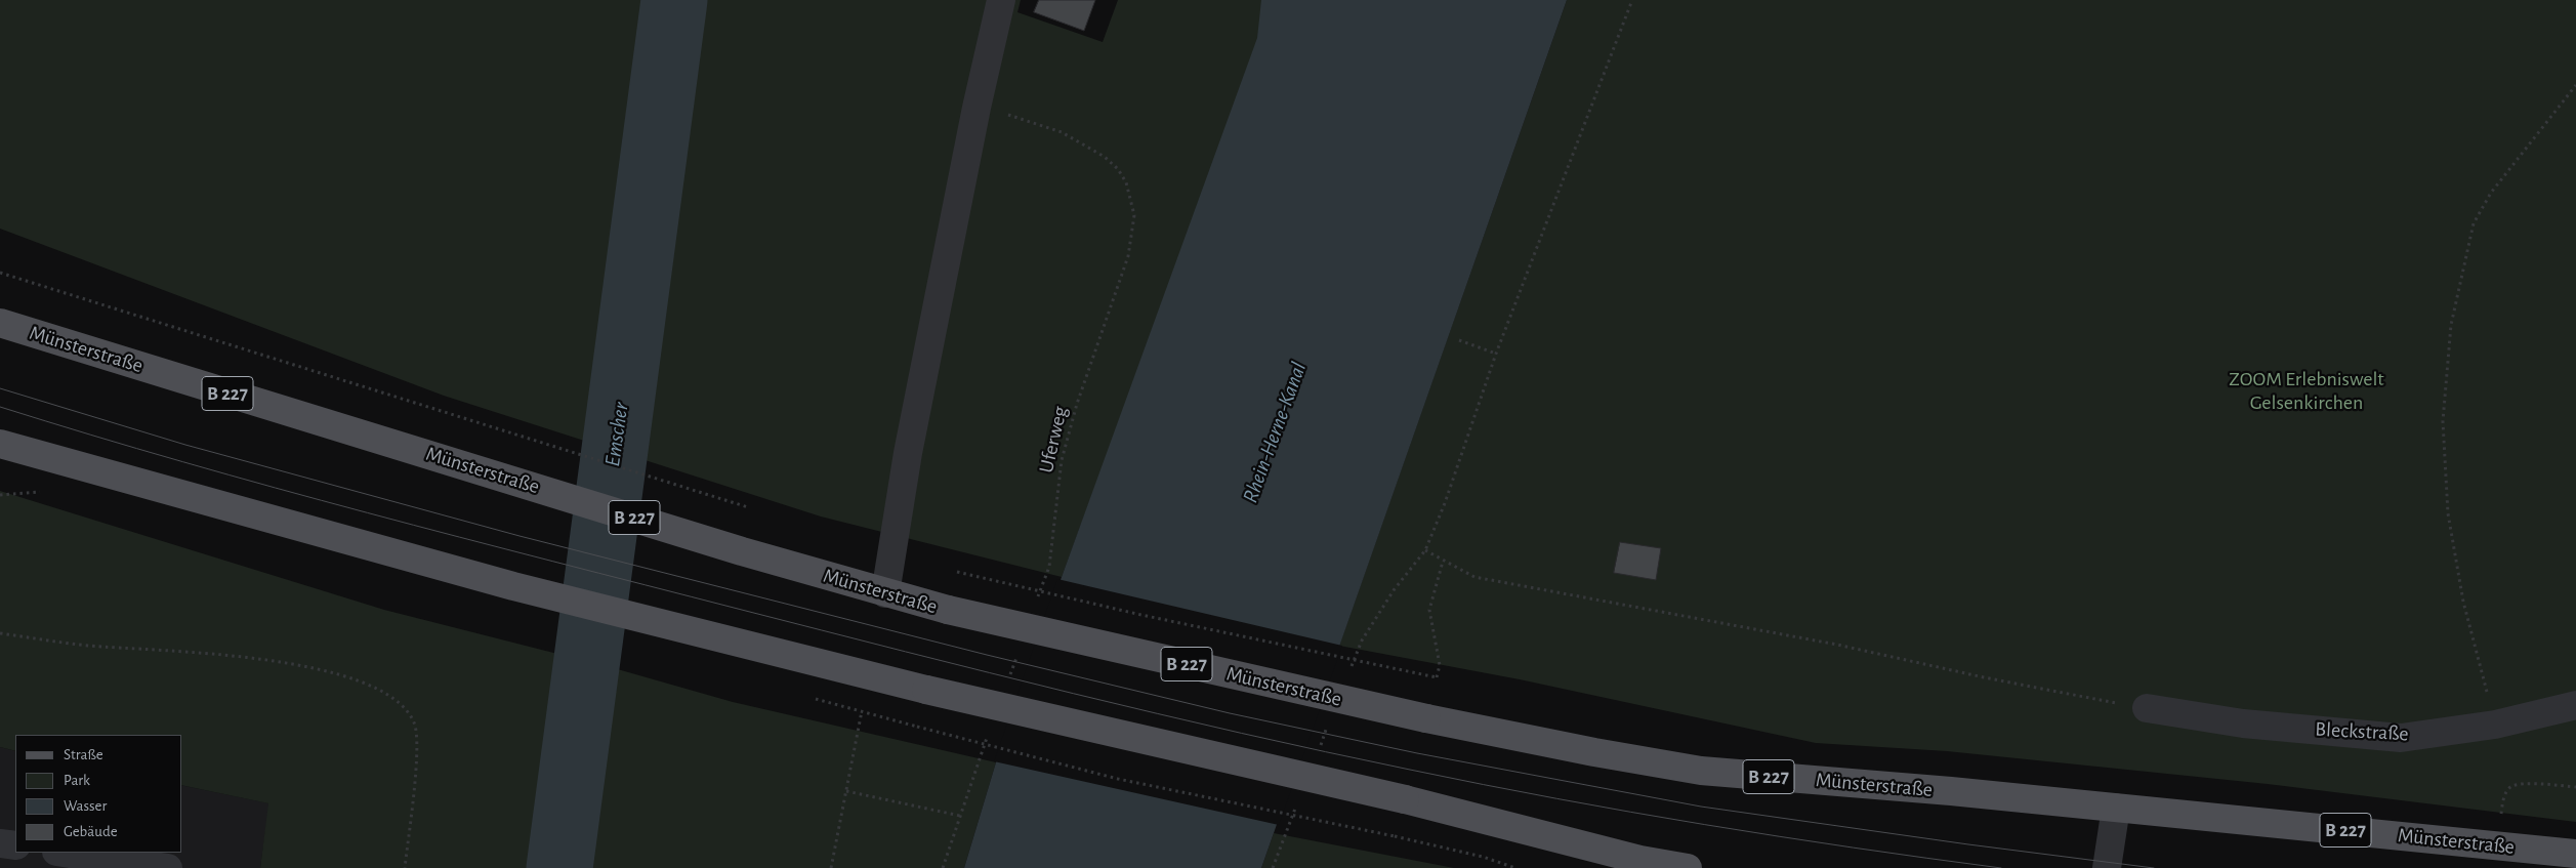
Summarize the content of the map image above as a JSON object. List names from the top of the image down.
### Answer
{
  "streets": {
    "main road": ["Münsterstraße", "B 227"],
    "street": ["Bleckstraße"],
    "path": ["Uferweg"]
  },
  "water": ["Rhein-Herne-Kanal", "Emscher"],
  "parks": ["ZOOM Erlebniswelt Gelsenkirchen"],
  "legend": [
    "Straße",
    "Park",
    "Wasser",
    "Gebäude"
  ]
}
